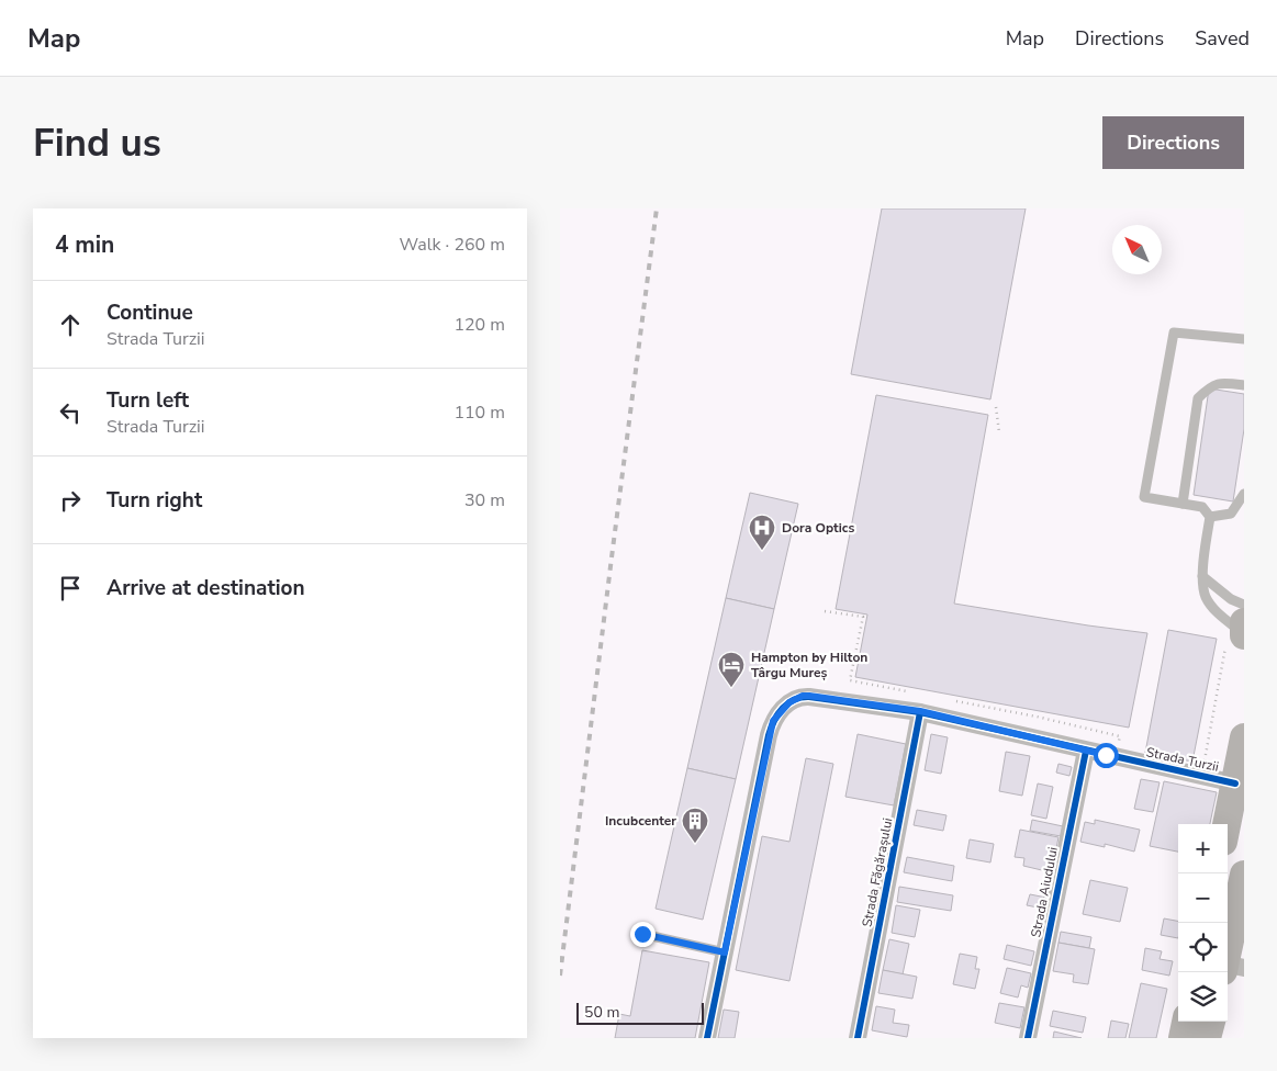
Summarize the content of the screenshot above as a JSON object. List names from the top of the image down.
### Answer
{
  "streets": {
    "street": ["Strada Turzii", "Strada Făgărașului", "Strada Aiudului"]
  },
  "crossings": [
    ["Strada Turzii", "Strada Făgărașului"],
    ["Strada Turzii", "Strada Aiudului"]
  ],
  "places": {
    "hospital": ["Dora Optics"],
    "hotel": ["Hampton by Hilton Târgu Mureș"],
    "building": ["Incubcenter"]
  },
  "scale_bar": "50 m",
  "north": "top left",
  "page": {
    "header": "Map",
    "nav": ["Map", "Directions", "Saved"],
    "buttons": "Directions",
    "title": "Find us",
    "heading": ["4 min", "Walk · 260 m"],
    "list": [
      ["Continue", "Strada Turzii", "120 m"],
      ["Turn left", "Strada Turzii", "110 m"],
      ["Turn right", "30 m"],
      "Arrive at destination"
    ],
    "map_buttons": ["+", "−"],
    "scale": "50 m"
  }
}
